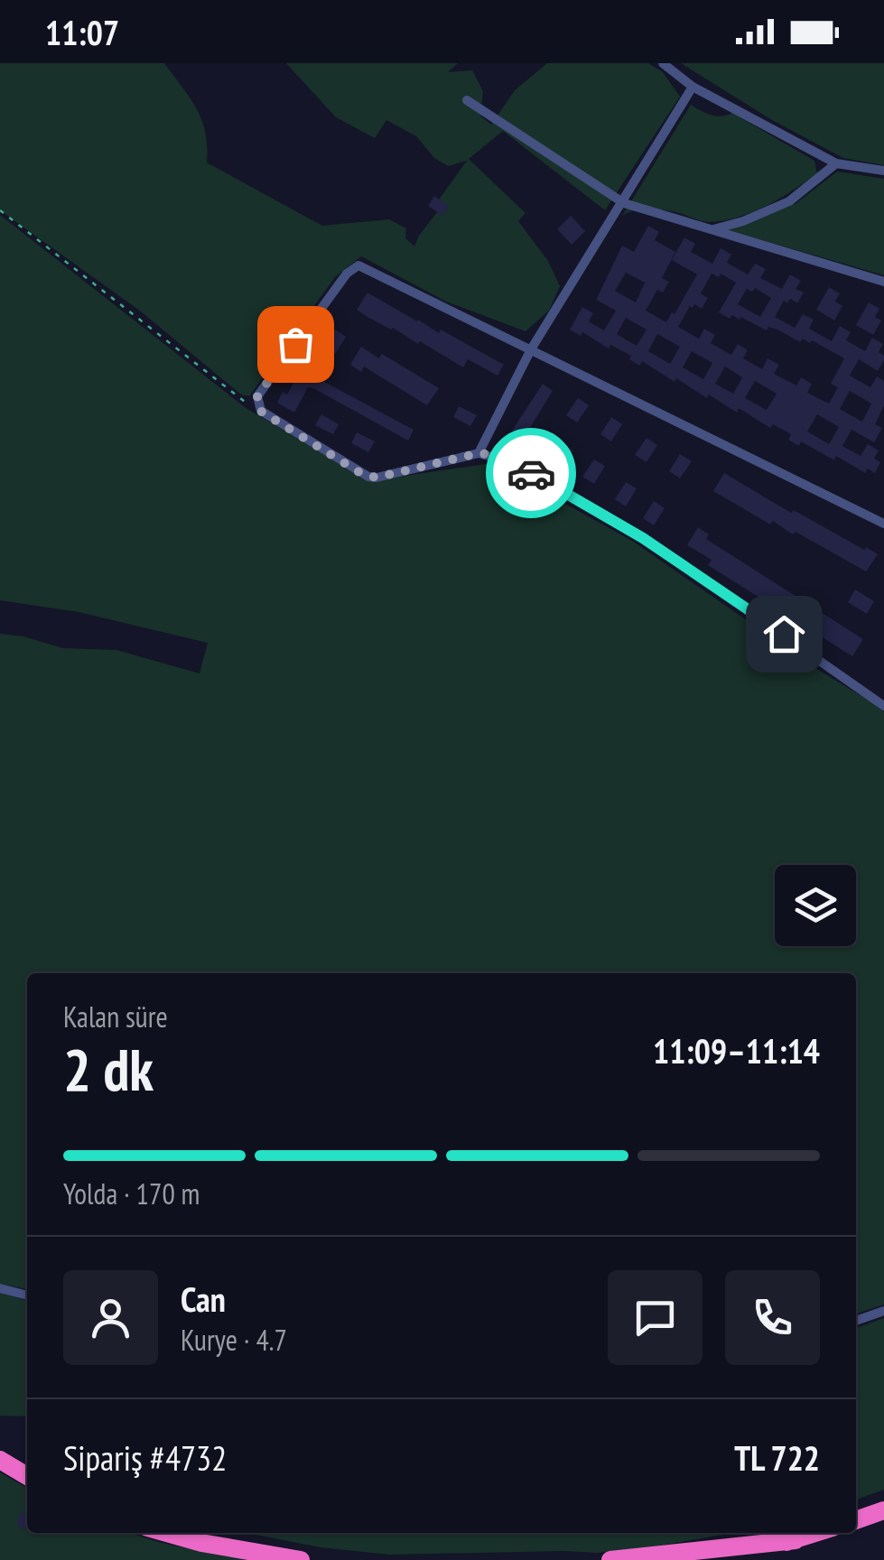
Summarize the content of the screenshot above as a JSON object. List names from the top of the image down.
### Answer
{
  "page": {
    "status": "11:07",
    "heading": ["2 dk", "Kalan süre", "11:09–11:14"],
    "panel": [
      "Can",
      "Kurye · 4.7",
      "Sipariş #4732",
      "TL 722"
    ],
    "bar": "Yolda · 170 m"
  }
}
